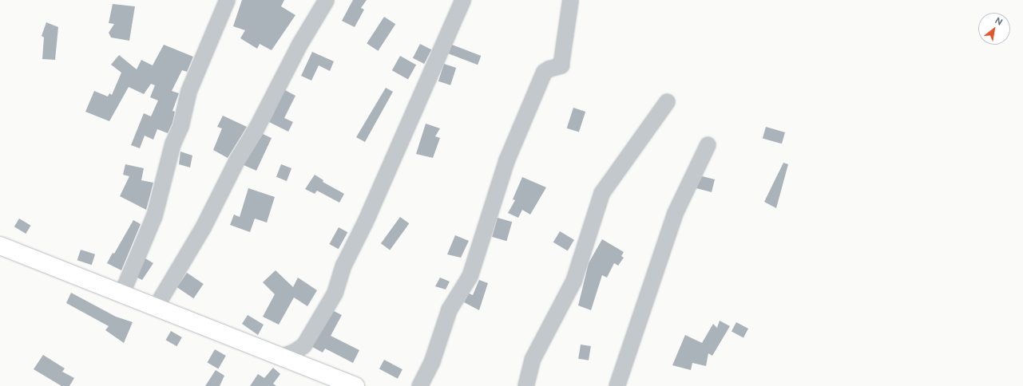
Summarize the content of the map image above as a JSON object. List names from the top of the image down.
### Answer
{
  "north": "top right"
}
